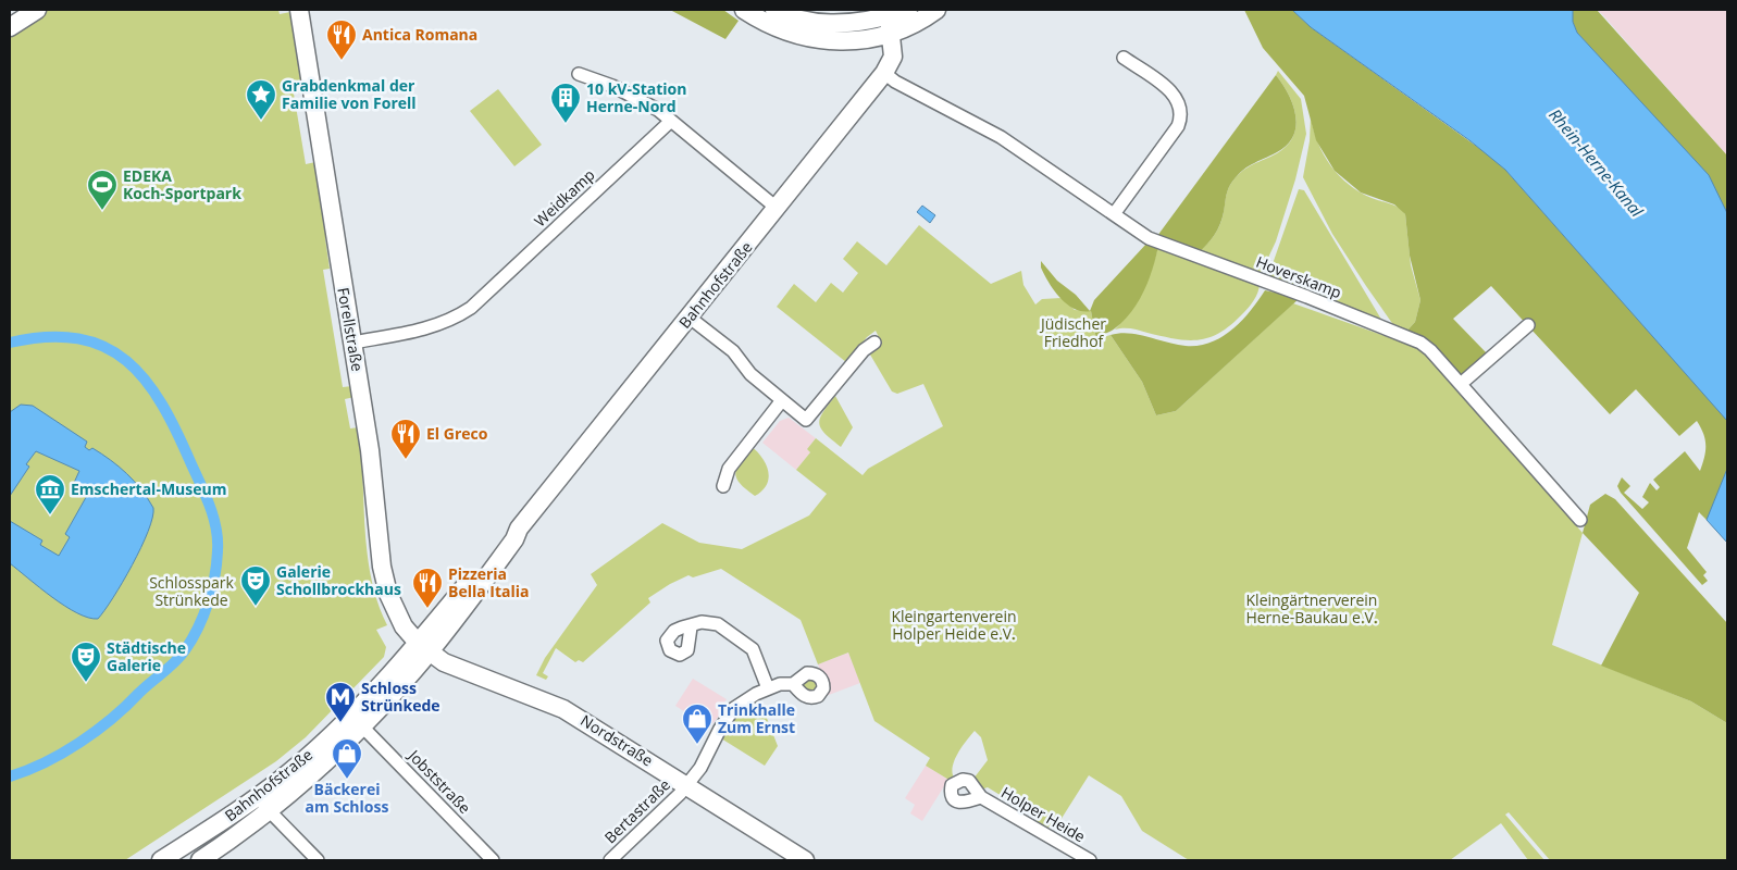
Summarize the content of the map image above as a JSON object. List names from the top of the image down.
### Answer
{
  "streets": {
    "street": [
      "Weidkamp",
      "Hoverskamp",
      "Bahnhofstraße",
      "Forellstraße",
      "Nordstraße",
      "Jobststraße",
      "Bertastraße",
      "Holper Heide"
    ]
  },
  "crossings": [
    ["Weidkamp", "Forellstraße"],
    ["Hoverskamp", "Bahnhofstraße"],
    ["Bahnhofstraße", "Forellstraße"],
    ["Bahnhofstraße", "Nordstraße"],
    ["Bahnhofstraße", "Jobststraße"],
    ["Forellstraße", "Nordstraße"],
    ["Nordstraße", "Bertastraße"]
  ],
  "water": ["Rhein-Herne-Kanal"],
  "parks": [
    "Jüdischer Friedhof",
    "Schlosspark Strünkede",
    "Kleingärtnerverein Herne-Baukau e.V.",
    "Kleingartenverein Holper Heide e.V."
  ],
  "places": {
    "restaurant": ["Antica Romana", "El Greco", "Pizzeria Bella Italia"],
    "place": ["Grabdenkmal der Familie von Forell"],
    "building": ["10 kV-Station Herne-Nord"],
    "sports": ["EDEKA Koch-Sportpark"],
    "museum": ["Emschertal-Museum"],
    "theatre": ["Galerie Schollbrockhaus", "Städtische Galerie"],
    "metro station": ["Schloss Strünkede"],
    "shop": ["Trinkhalle Zum Ernst", "Bäckerei am Schloss"]
  }
}
